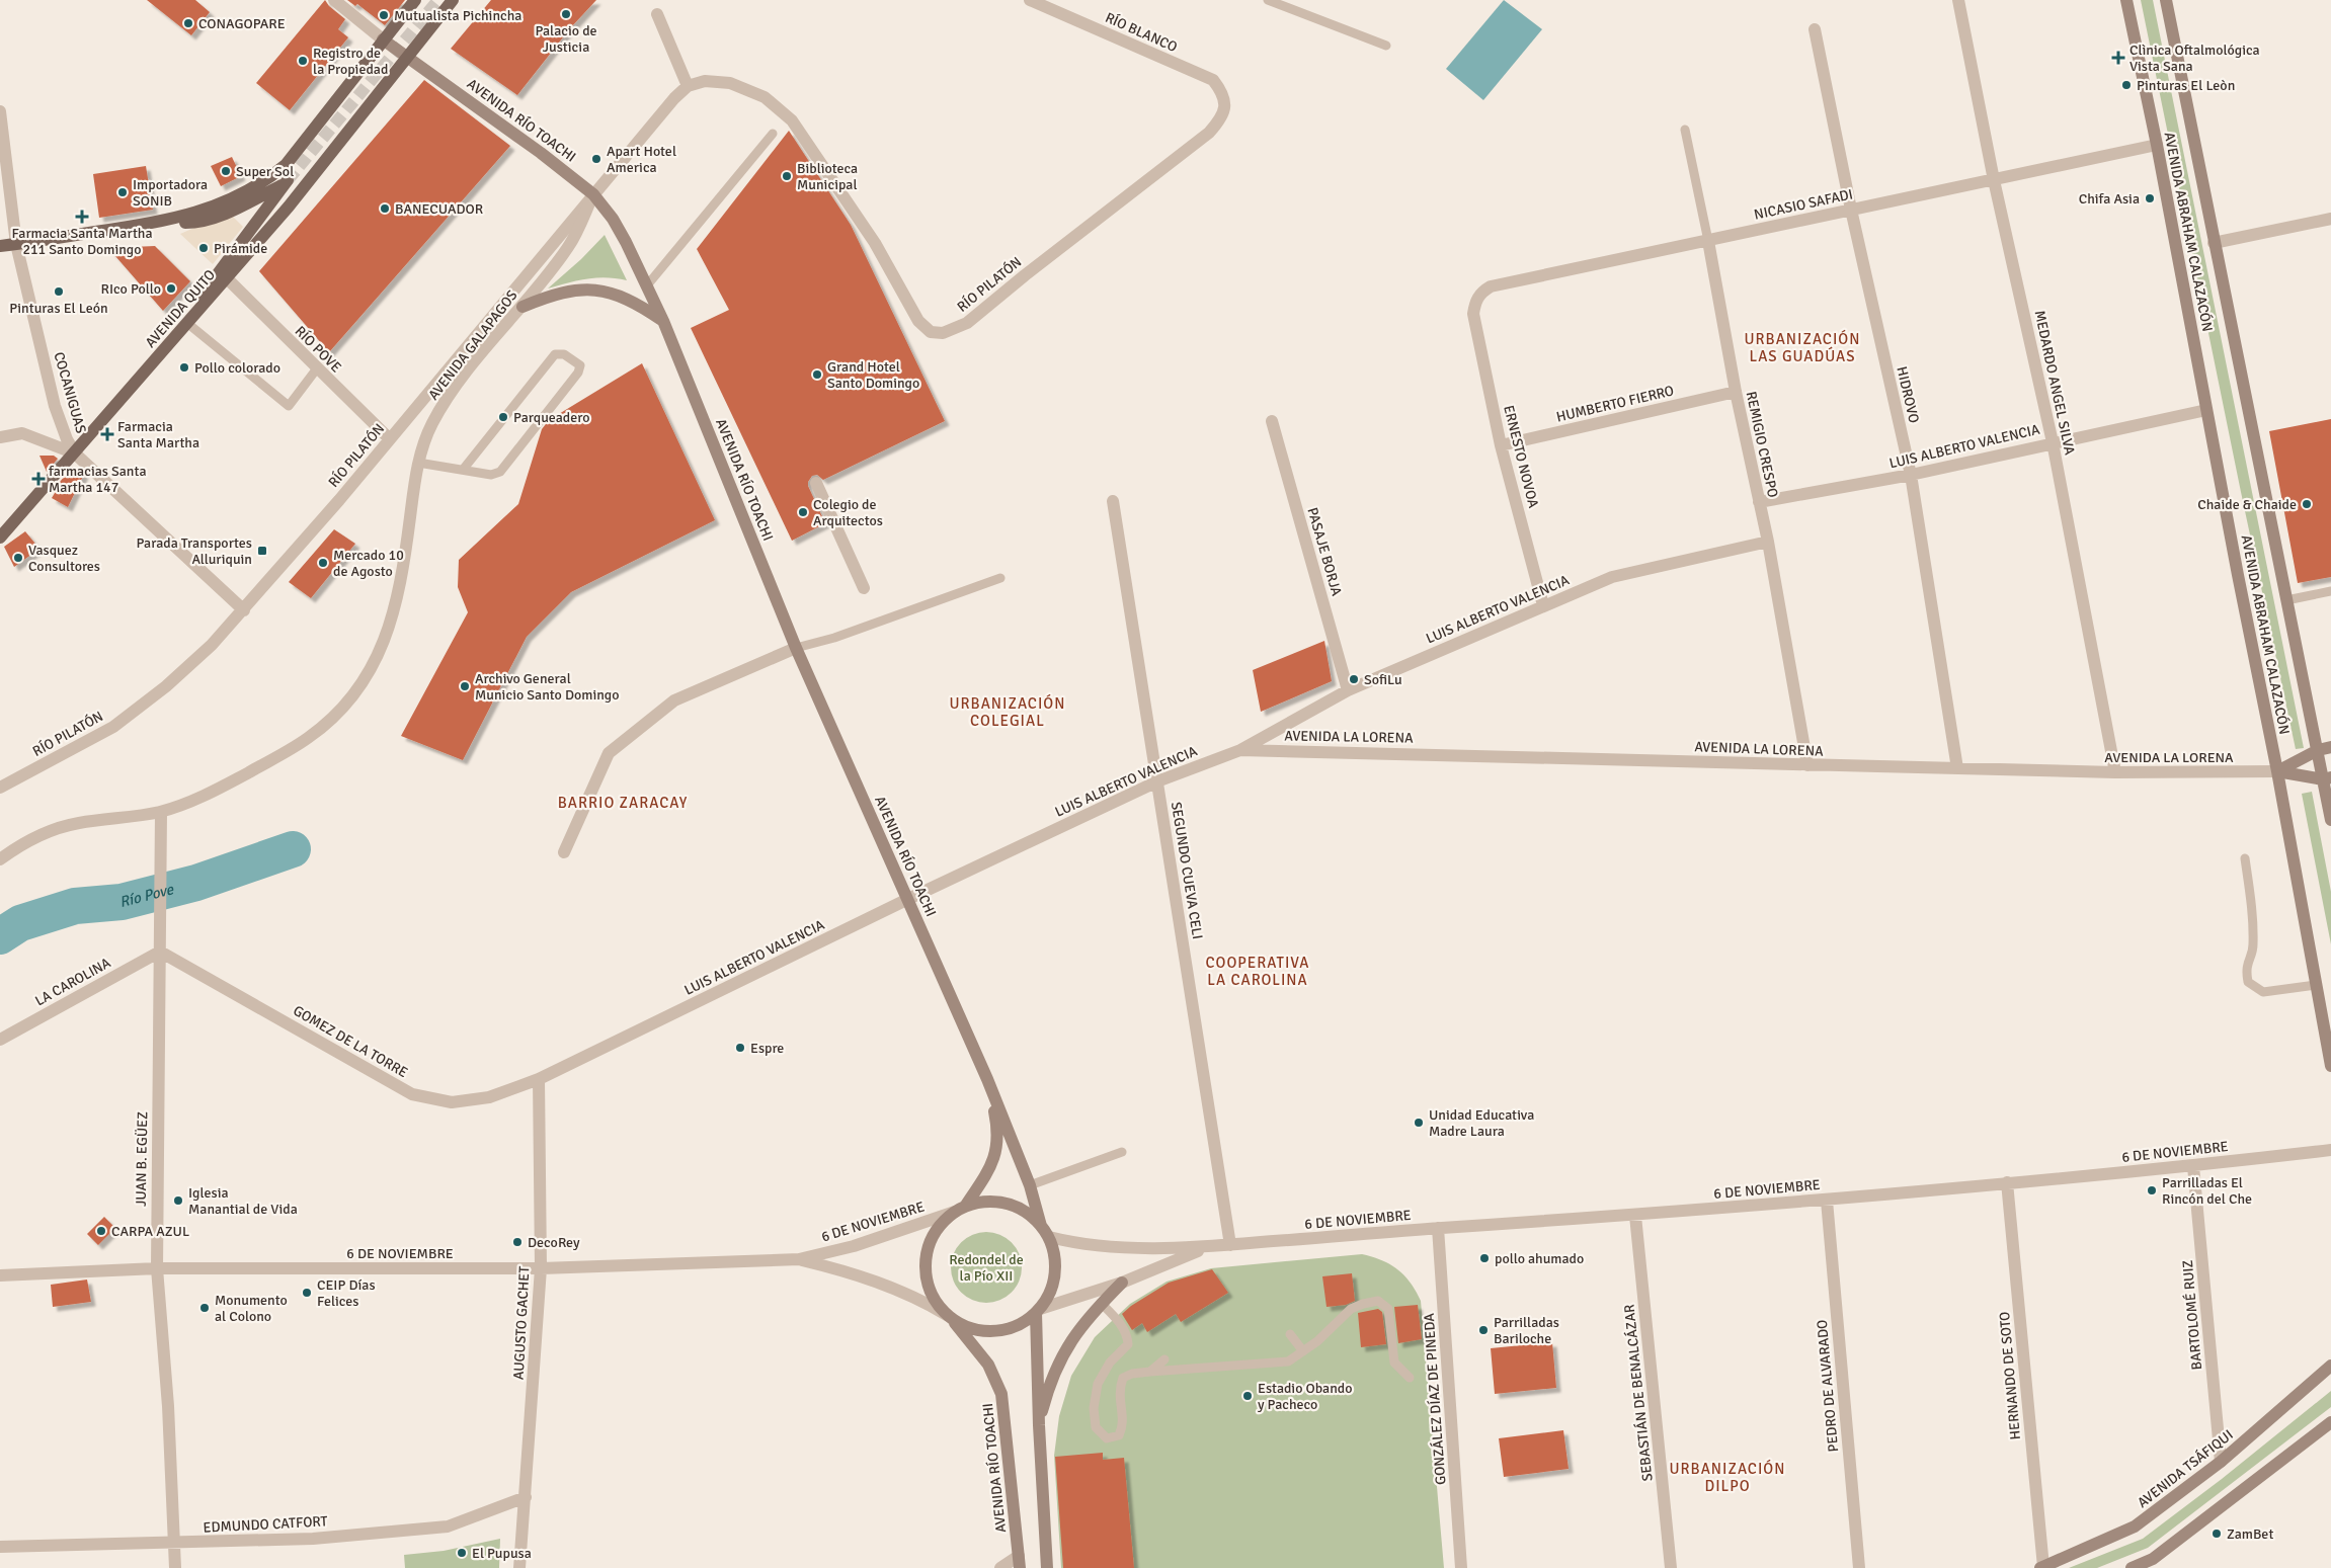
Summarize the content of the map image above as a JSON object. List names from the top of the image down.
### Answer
{
  "streets": {
    "main road": [
      "AVENIDA RÍO TOACHI",
      "AVENIDA ABRAHAM CALAZACÓN",
      "AVENIDA QUITO",
      "AVENIDA LA LORENA",
      "AVENIDA TSÁFIQUI"
    ],
    "street": [
      "RÍO BLANCO",
      "NICASIO SAFADI",
      "RÍO PILATÓN",
      "AVENIDA GALAPAGOS",
      "RÍO POVE",
      "MEDARDO ANGEL SILVA",
      "COCANIGUAS",
      "HIDROVO",
      "HUMBERTO FIERRO",
      "REMIGIO CRESPO",
      "LUIS ALBERTO VALENCIA",
      "ERNESTO NOVOA",
      "PASAJE BORJA",
      "SEGUNDO CUEVA CELI",
      "LA CAROLINA",
      "GOMEZ DE LA TORRE",
      "6 DE NOVIEMBRE",
      "JUAN B. EGÜEZ",
      "BARTOLOMÉ RUIZ",
      "AUGUSTO GACHET",
      "HERNANDO DE SOTO",
      "PEDRO DE ALVARADO",
      "SEBASTIÁN DE BENALCÁZAR",
      "GONZÁLEZ DÍAZ DE PINEDA",
      "EDMUNDO CATFORT"
    ]
  },
  "crossings": [
    ["RÍO BLANCO", "RÍO PILATÓN"],
    ["AVENIDA RÍO TOACHI", "RÍO PILATÓN"],
    ["AVENIDA RÍO TOACHI", "AVENIDA QUITO"],
    ["AVENIDA RÍO TOACHI", "AVENIDA GALAPAGOS"],
    ["AVENIDA RÍO TOACHI", "LUIS ALBERTO VALENCIA"],
    ["AVENIDA RÍO TOACHI", "6 DE NOVIEMBRE"],
    ["NICASIO SAFADI", "AVENIDA ABRAHAM CALAZACÓN"],
    ["NICASIO SAFADI", "MEDARDO ANGEL SILVA"],
    ["NICASIO SAFADI", "HIDROVO"],
    ["NICASIO SAFADI", "REMIGIO CRESPO"],
    ["NICASIO SAFADI", "ERNESTO NOVOA"],
    ["AVENIDA ABRAHAM CALAZACÓN", "LUIS ALBERTO VALENCIA"],
    ["AVENIDA ABRAHAM CALAZACÓN", "AVENIDA LA LORENA"],
    ["RÍO PILATÓN", "AVENIDA GALAPAGOS"],
    ["RÍO PILATÓN", "RÍO POVE"],
    ["RÍO PILATÓN", "COCANIGUAS"],
    ["AVENIDA QUITO", "RÍO POVE"],
    ["AVENIDA QUITO", "COCANIGUAS"],
    ["AVENIDA GALAPAGOS", "JUAN B. EGÜEZ"],
    ["MEDARDO ANGEL SILVA", "LUIS ALBERTO VALENCIA"],
    ["MEDARDO ANGEL SILVA", "AVENIDA LA LORENA"],
    ["HIDROVO", "LUIS ALBERTO VALENCIA"],
    ["HIDROVO", "AVENIDA LA LORENA"],
    ["HUMBERTO FIERRO", "REMIGIO CRESPO"],
    ["HUMBERTO FIERRO", "ERNESTO NOVOA"],
    ["REMIGIO CRESPO", "LUIS ALBERTO VALENCIA"],
    ["REMIGIO CRESPO", "AVENIDA LA LORENA"],
    ["LUIS ALBERTO VALENCIA", "ERNESTO NOVOA"],
    ["LUIS ALBERTO VALENCIA", "PASAJE BORJA"],
    ["LUIS ALBERTO VALENCIA", "AVENIDA LA LORENA"],
    ["LUIS ALBERTO VALENCIA", "SEGUNDO CUEVA CELI"],
    ["LUIS ALBERTO VALENCIA", "GOMEZ DE LA TORRE"],
    ["LUIS ALBERTO VALENCIA", "AUGUSTO GACHET"],
    ["SEGUNDO CUEVA CELI", "6 DE NOVIEMBRE"],
    ["LA CAROLINA", "GOMEZ DE LA TORRE"],
    ["LA CAROLINA", "JUAN B. EGÜEZ"],
    ["GOMEZ DE LA TORRE", "JUAN B. EGÜEZ"],
    ["GOMEZ DE LA TORRE", "AUGUSTO GACHET"],
    ["6 DE NOVIEMBRE", "JUAN B. EGÜEZ"],
    ["6 DE NOVIEMBRE", "BARTOLOMÉ RUIZ"],
    ["6 DE NOVIEMBRE", "AUGUSTO GACHET"],
    ["6 DE NOVIEMBRE", "HERNANDO DE SOTO"],
    ["6 DE NOVIEMBRE", "PEDRO DE ALVARADO"],
    ["6 DE NOVIEMBRE", "SEBASTIÁN DE BENALCÁZAR"],
    ["6 DE NOVIEMBRE", "GONZÁLEZ DÍAZ DE PINEDA"],
    ["JUAN B. EGÜEZ", "EDMUNDO CATFORT"],
    ["BARTOLOMÉ RUIZ", "AVENIDA TSÁFIQUI"],
    ["AUGUSTO GACHET", "EDMUNDO CATFORT"],
    ["HERNANDO DE SOTO", "AVENIDA TSÁFIQUI"]
  ],
  "districts": [
    "URBANIZACIÓN LAS GUADÚAS",
    "URBANIZACIÓN COLEGIAL",
    "BARRIO ZARACAY",
    "COOPERATIVA LA CAROLINA",
    "URBANIZACIÓN DILPO"
  ],
  "water": ["Río Pove"],
  "parks": ["Redondel de la Pío XII"],
  "places": {
    "other": [
      "Palacio de Justicia",
      "Mutualista Pichincha",
      "CONAGOPARE",
      "Registro de la Propiedad",
      "Pinturas El Leòn",
      "Apart Hotel America",
      "Super Sol",
      "Biblioteca Municipal",
      "Importadora SONIB",
      "Chifa Asia",
      "BANECUADOR",
      "Pirámide",
      "RIco Pollo",
      "Pinturas El León",
      "Pollo colorado",
      "Grand Hotel Santo Domingo",
      "Parqueadero",
      "Chaide & Chaide",
      "Colegio de Arquitectos",
      "Vasquez Consultores",
      "Mercado 10 de Agosto",
      "SofiLu",
      "Archivo General Municio Santo Domingo",
      "Espre",
      "Unidad Educativa Madre Laura",
      "Parrilladas El Rincón del Che",
      "Iglesia Manantial de Vida",
      "CARPA AZUL",
      "DecoRey",
      "pollo ahumado",
      "CEIP Días Felices",
      "Monumento al Colono",
      "Parrilladas Bariloche",
      "Estadio Obando y Pacheco",
      "ZamBet",
      "El Pupusa"
    ],
    "health": [
      "Clìnica Oftalmológica Vista Sana",
      "Farmacia Santa Martha 211 Santo Domingo",
      "Farmacia Santa Martha",
      "farmacias Santa Martha 147"
    ],
    "transit": ["Parada Transportes Alluriquin"]
  }
}
